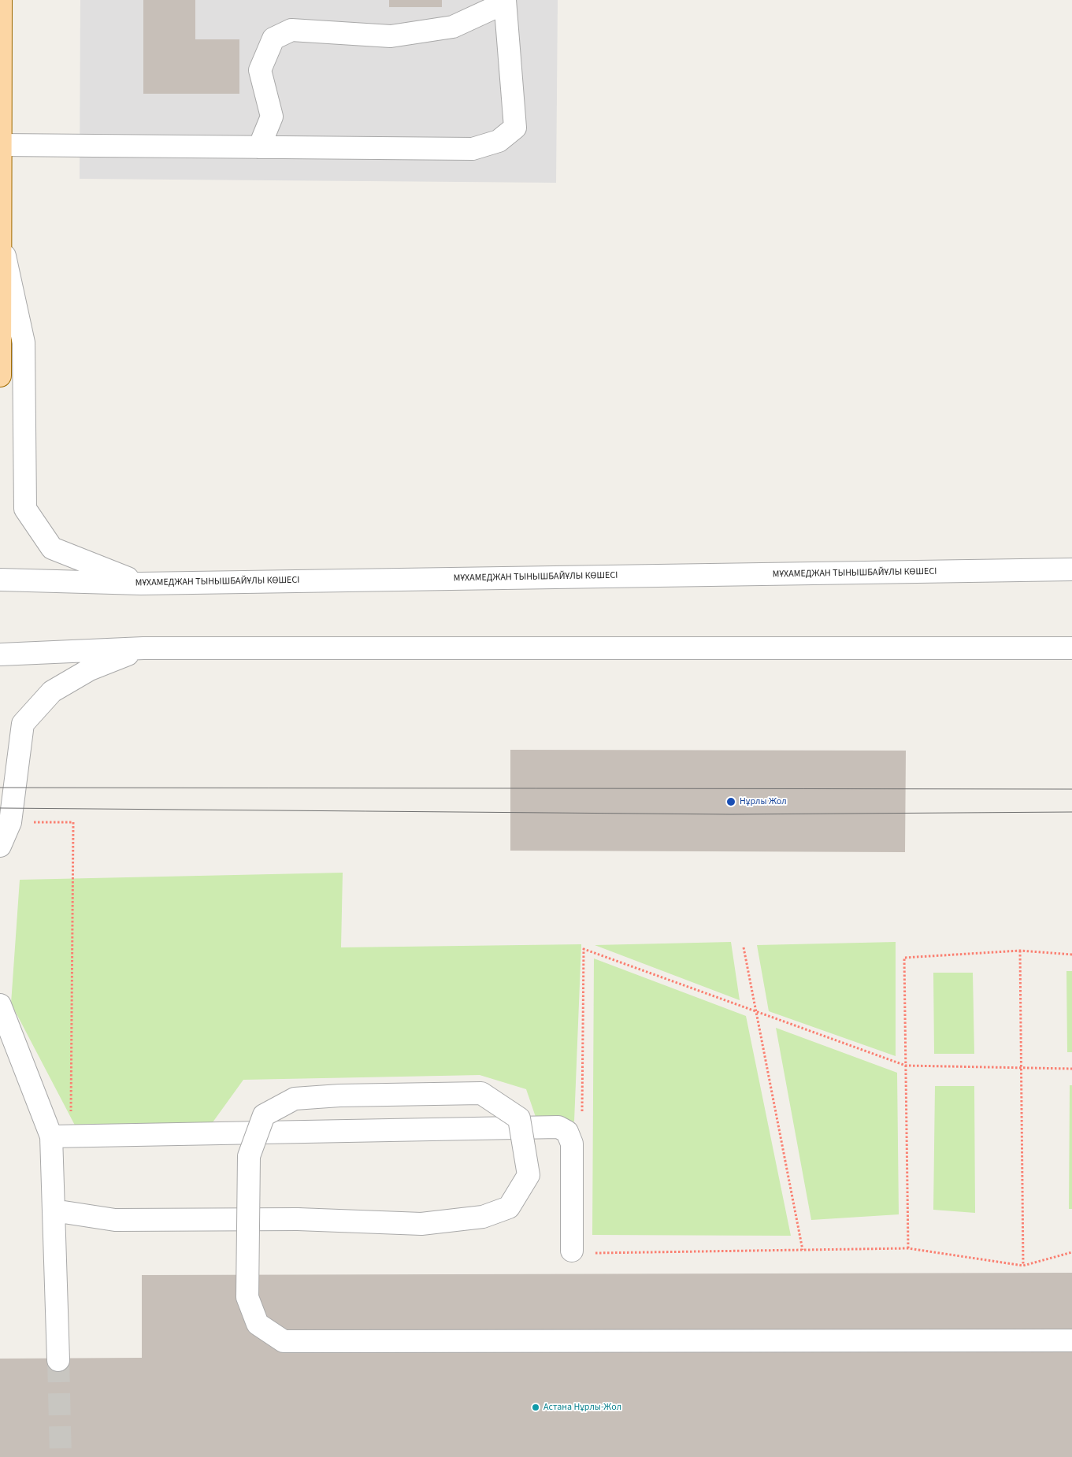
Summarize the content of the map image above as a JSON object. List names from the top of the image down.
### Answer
{
  "streets": {
    "street": ["МҰХАМЕДЖАН ТЫНЫШБАЙҰЛЫ КӨШЕСІ"]
  },
  "places": ["Нұрлы Жол", "Астана Нұрлы-Жол"]
}
